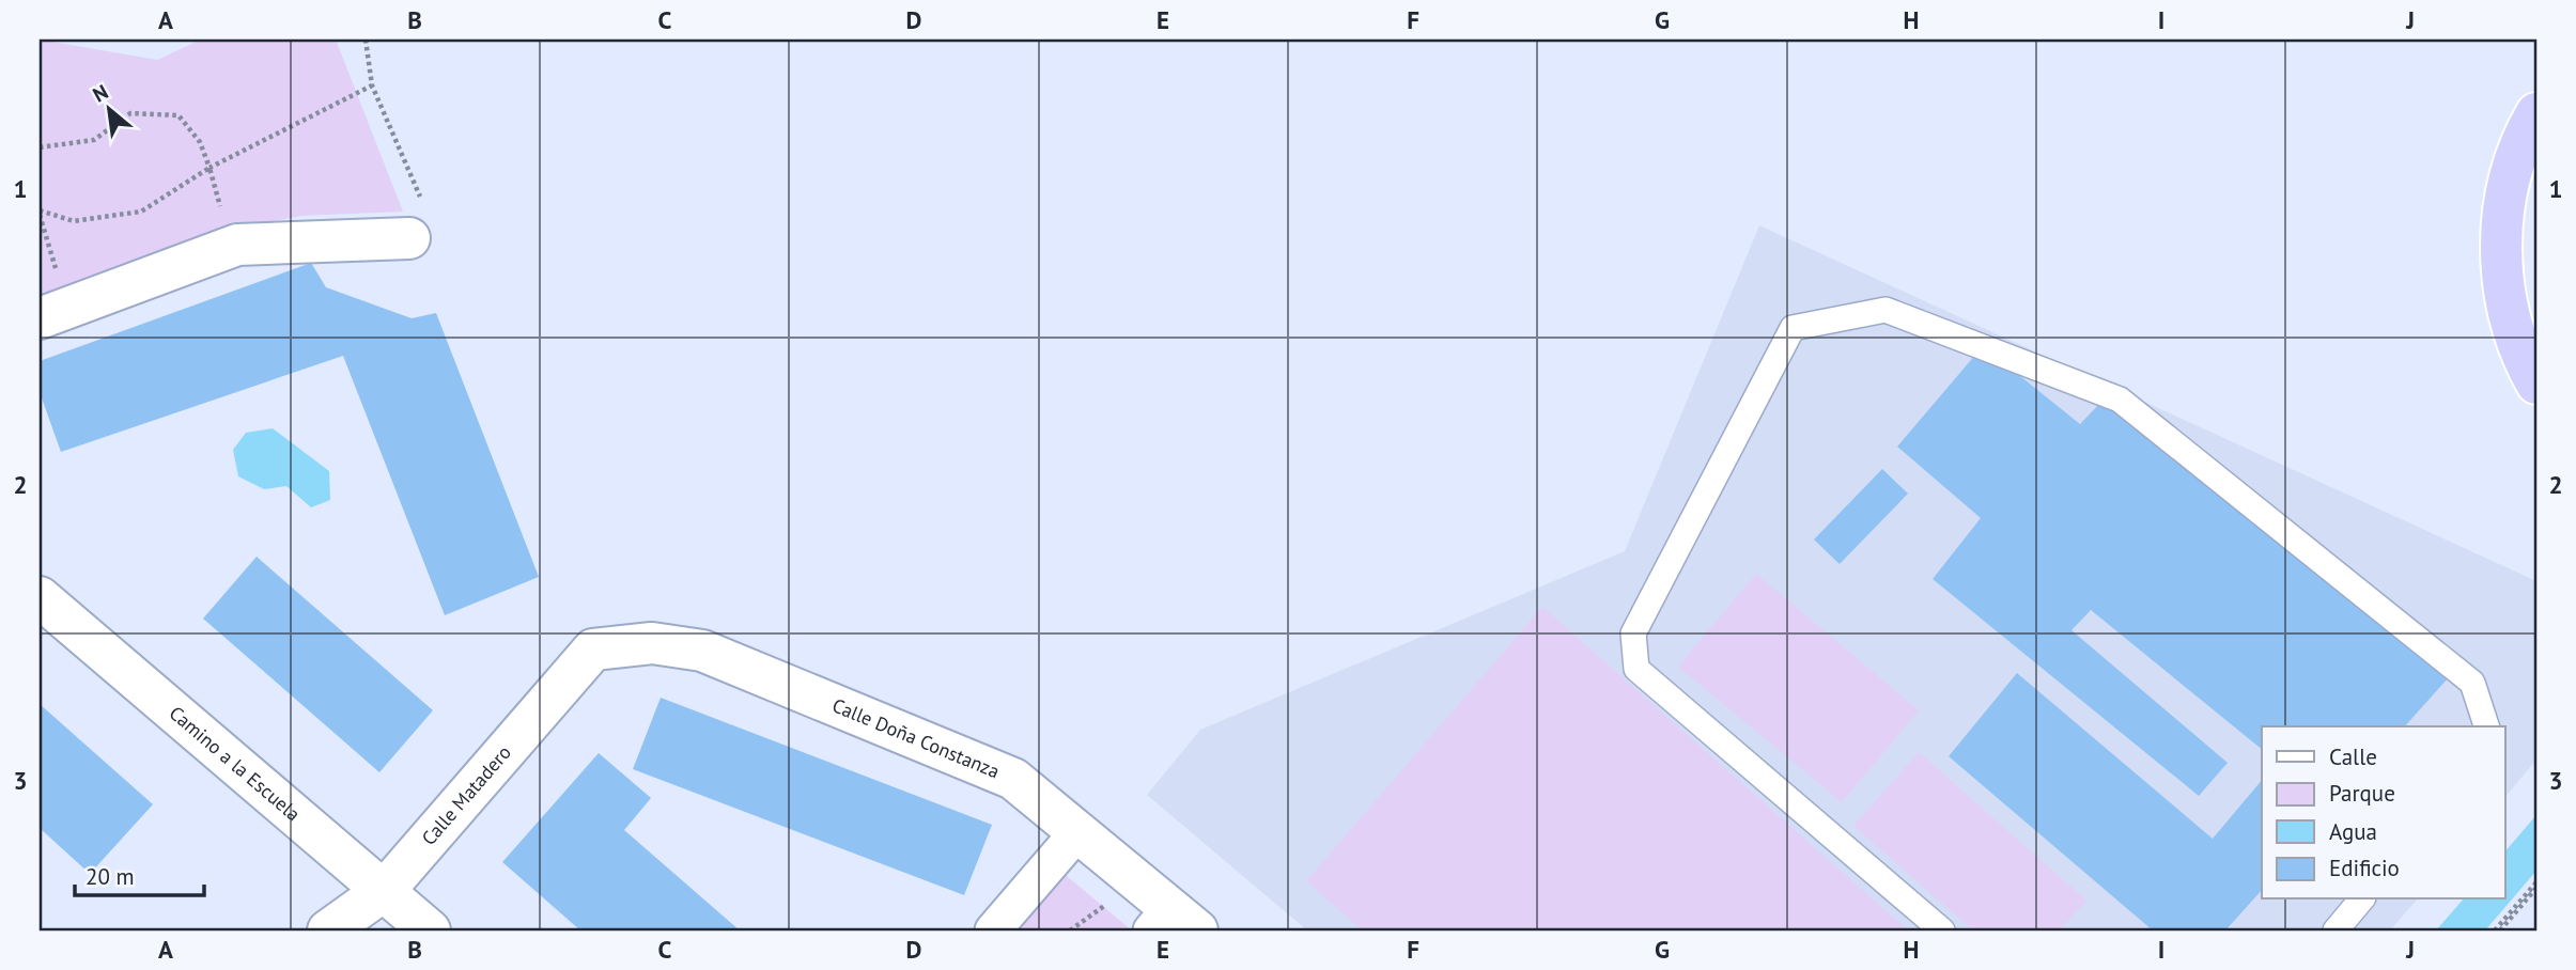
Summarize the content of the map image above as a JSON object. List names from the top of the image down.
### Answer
{
  "streets": {
    "street": ["Calle Doña Constanza", "Camino a la Escuela", "Calle Matadero"]
  },
  "crossings": [
    ["Calle Doña Constanza", "Calle Matadero"],
    ["Camino a la Escuela", "Calle Matadero"]
  ],
  "legend": [
    "Calle",
    "Parque",
    "Agua",
    "Edificio"
  ],
  "scale_bar": "20 m",
  "north": "top left",
  "grid": {
    "columns": [
      "A",
      "B",
      "C",
      "D",
      "E",
      "F",
      "G",
      "H",
      "I",
      "J"
    ],
    "rows": ["1", "2", "3"]
  }
}
